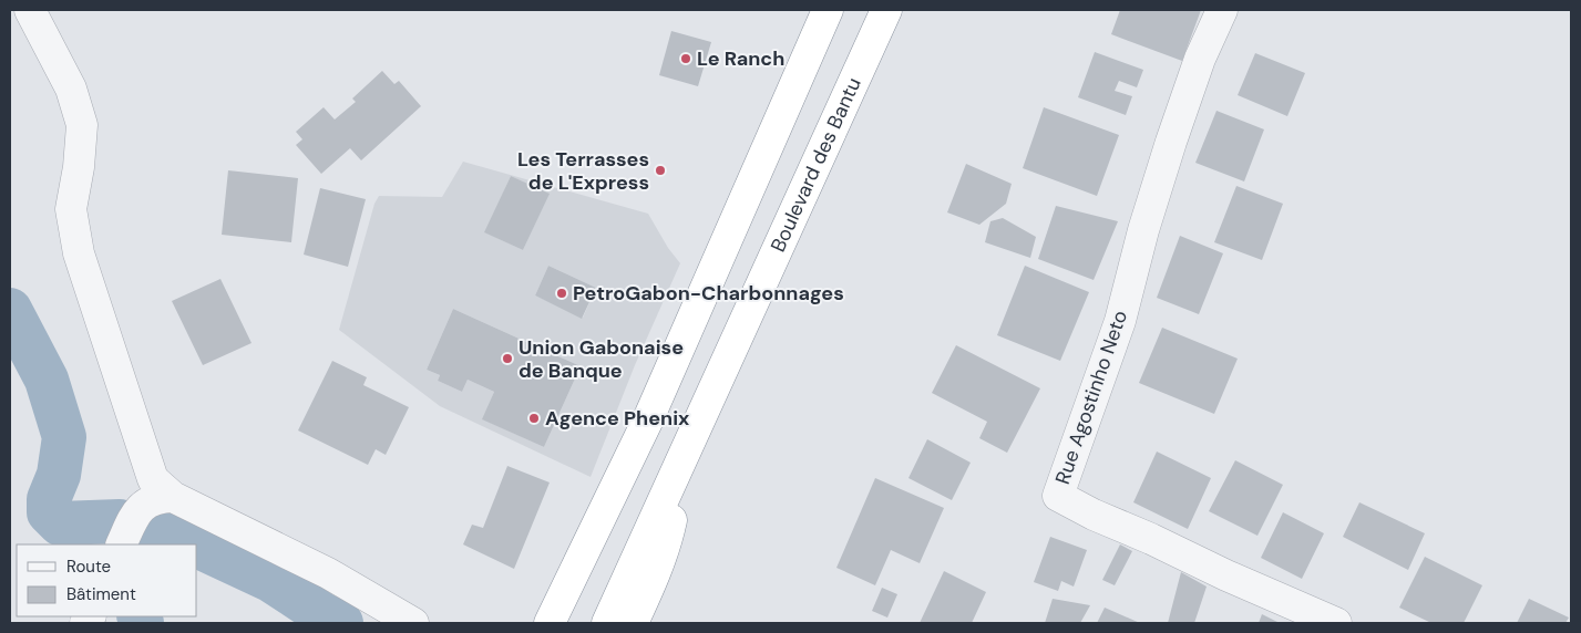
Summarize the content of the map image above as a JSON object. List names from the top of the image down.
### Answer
{
  "streets": {
    "highway": ["Boulevard des Bantu"],
    "street": ["Rue Agostinho Neto"]
  },
  "places": [
    "Le Ranch",
    "Les Terrasses de L'Express",
    "PetroGabon-Charbonnages",
    "Union Gabonaise de Banque",
    "Agence Phenix"
  ],
  "legend": ["Route", "Bâtiment"]
}
